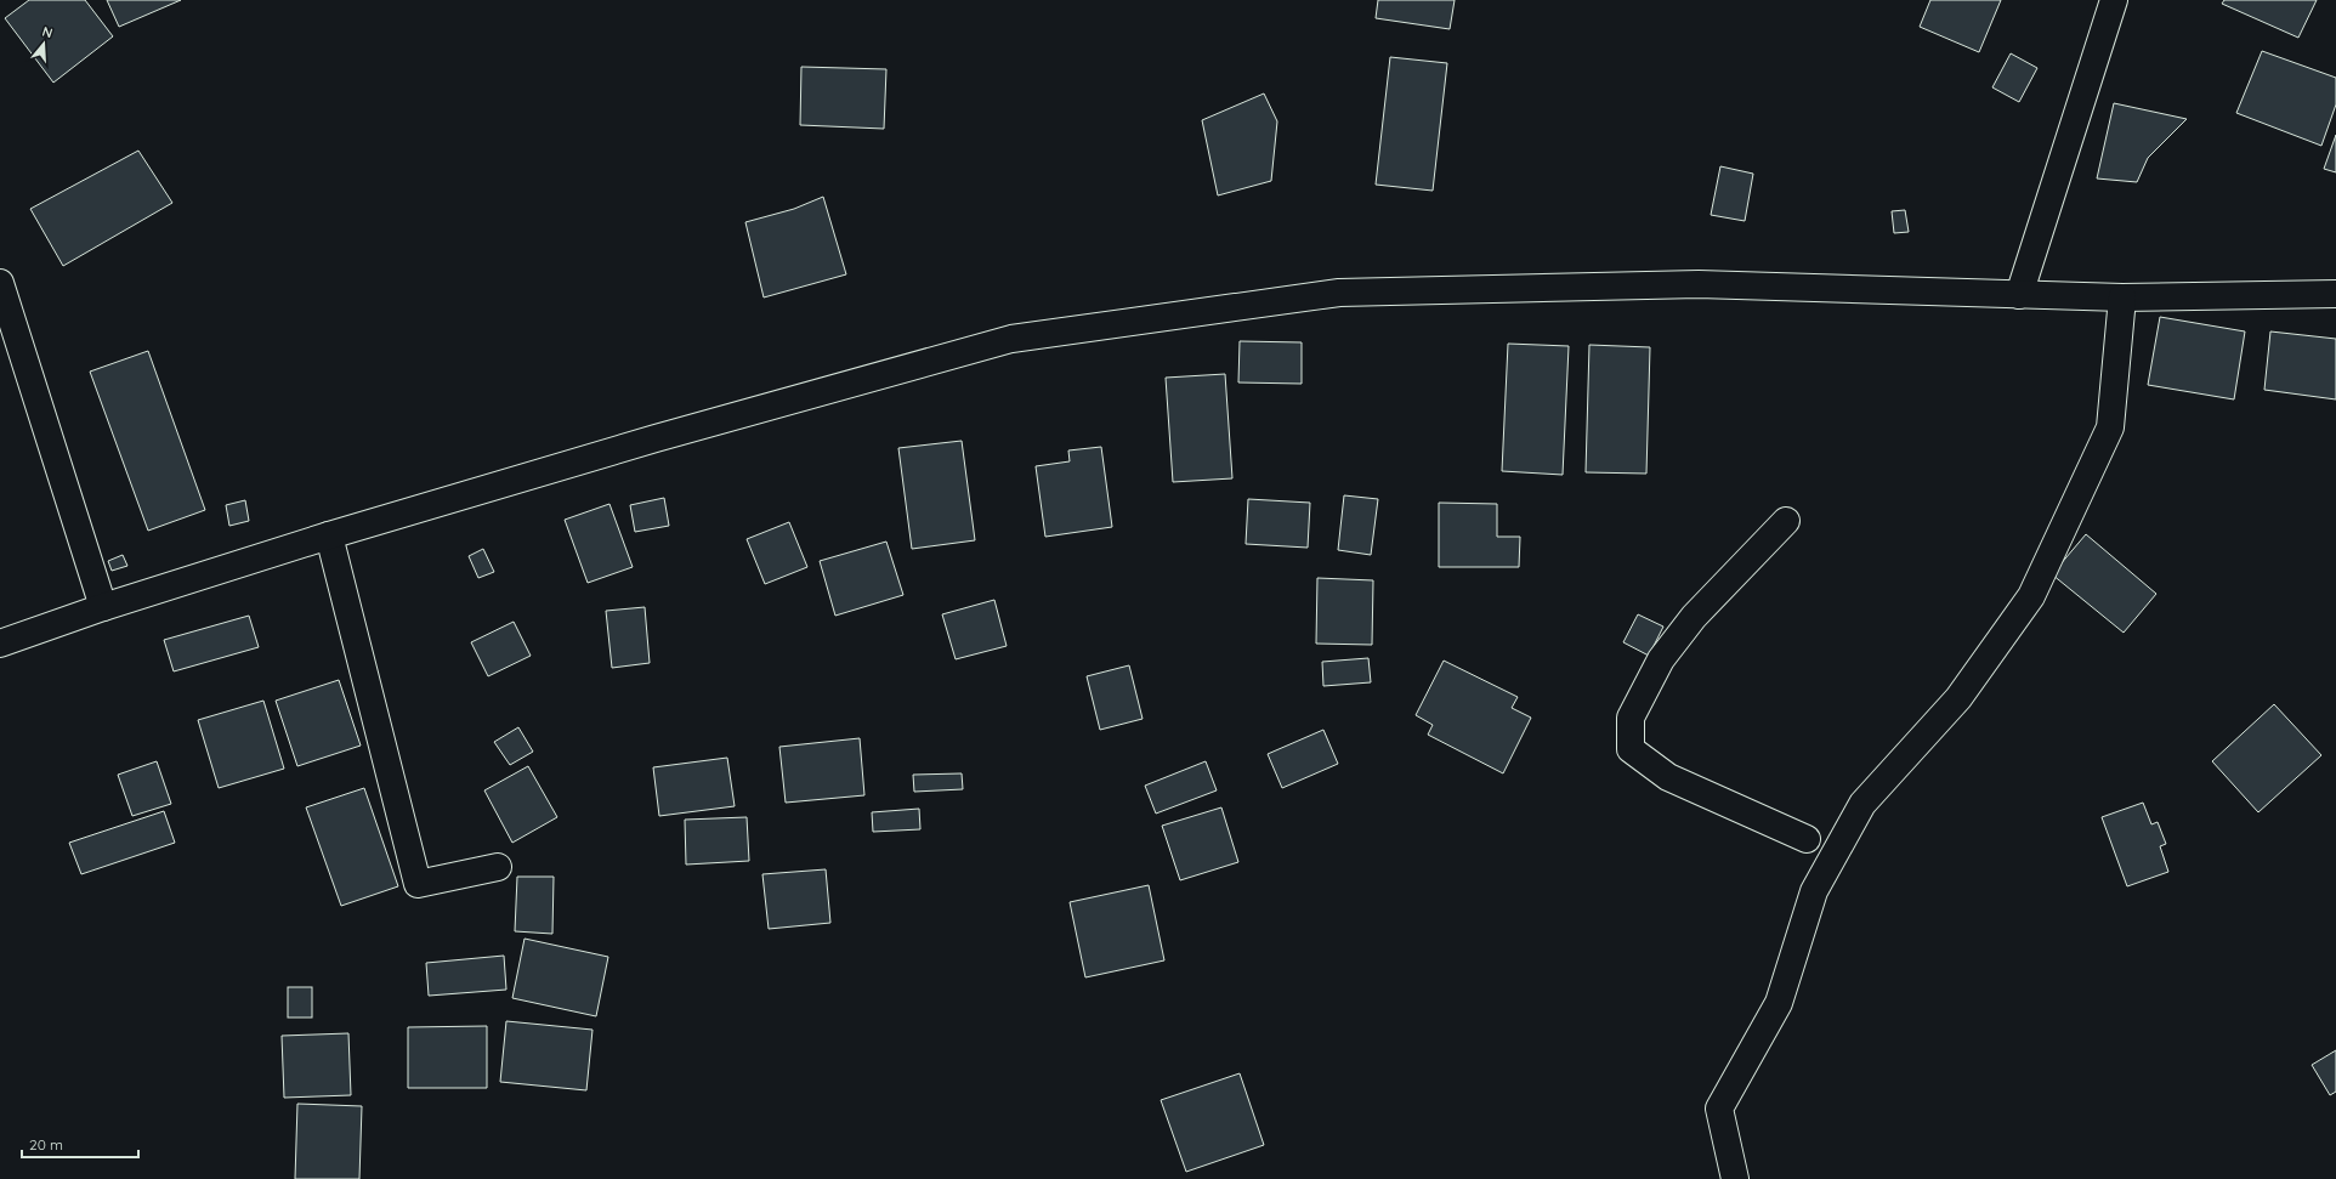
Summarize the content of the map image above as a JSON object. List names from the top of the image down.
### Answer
{
  "scale_bar": "20 m",
  "north": "top"
}
